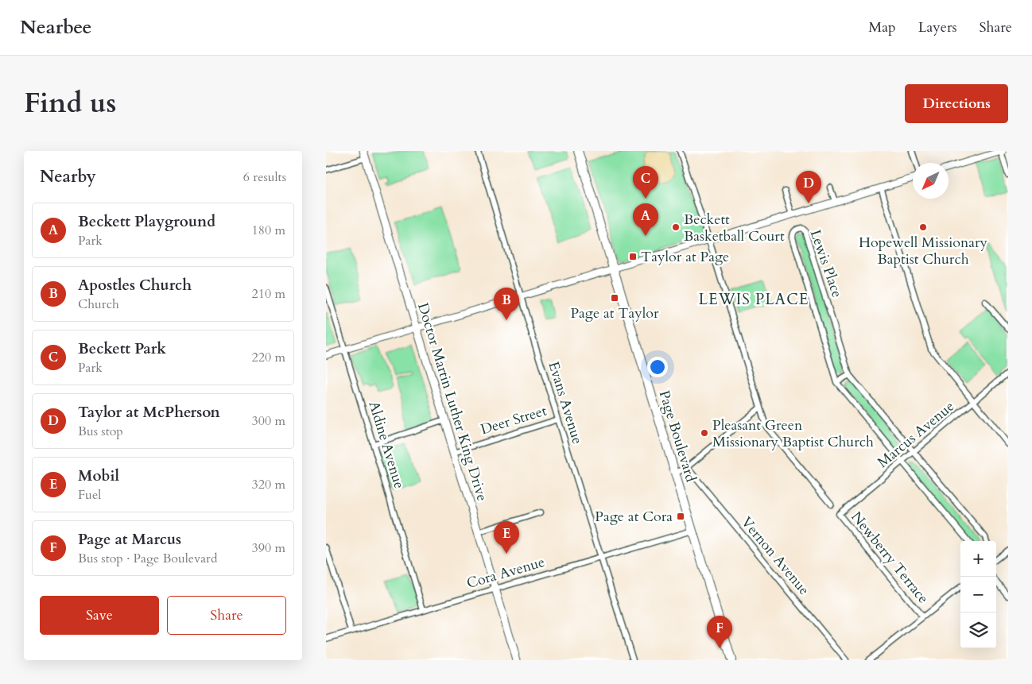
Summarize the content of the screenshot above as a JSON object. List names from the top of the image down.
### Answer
{
  "streets": {
    "main road": ["Doctor Martin Luther King Drive", "Page Boulevard"],
    "street": [
      "Lewis Place",
      "Evans Avenue",
      "Deer Street",
      "Marcus Avenue",
      "Aldine Avenue",
      "Vernon Avenue",
      "Newberry Terrace",
      "Cora Avenue"
    ]
  },
  "crossings": [
    ["Lewis Place", "Marcus Avenue"],
    ["Doctor Martin Luther King Drive", "Deer Street"],
    ["Doctor Martin Luther King Drive", "Cora Avenue"],
    ["Evans Avenue", "Deer Street"],
    ["Evans Avenue", "Cora Avenue"],
    ["Marcus Avenue", "Newberry Terrace"],
    ["Page Boulevard", "Cora Avenue"],
    ["Aldine Avenue", "Cora Avenue"]
  ],
  "districts": ["LEWIS PLACE"],
  "places": {
    "other": ["Beckett Basketball Court", "Hopewell Missionary Baptist Church", "Pleasant Green Missionary Baptist Church"],
    "transit": ["Taylor at Page", "Page at Taylor", "Page at Cora"]
  },
  "north": "bottom left",
  "page": {
    "header": "Nearbee",
    "nav": ["Map", "Layers", "Share"],
    "title": "Find us",
    "buttons": [
      "Directions",
      ["Save", "Share"]
    ],
    "heading": ["Nearby", "6 results"],
    "pins": [
      "C",
      "D",
      "A",
      "B",
      "E",
      "F"
    ],
    "list": [
      {
        "mark": "A",
        "name": "Beckett Playground",
        "note": "Park",
        "value": "180 m"
      },
      {
        "mark": "B",
        "name": "Apostles Church",
        "note": "Church",
        "value": "210 m"
      },
      {
        "mark": "C",
        "name": "Beckett Park",
        "note": "Park",
        "value": "220 m"
      },
      {
        "mark": "D",
        "name": "Taylor at McPherson",
        "note": "Bus stop",
        "value": "300 m"
      },
      {
        "mark": "E",
        "name": "Mobil",
        "note": "Fuel",
        "value": "320 m"
      },
      {
        "mark": "F",
        "name": "Page at Marcus",
        "note": "Bus stop · Page Boulevard",
        "value": "390 m"
      }
    ],
    "map_buttons": ["+", "−"]
  }
}
